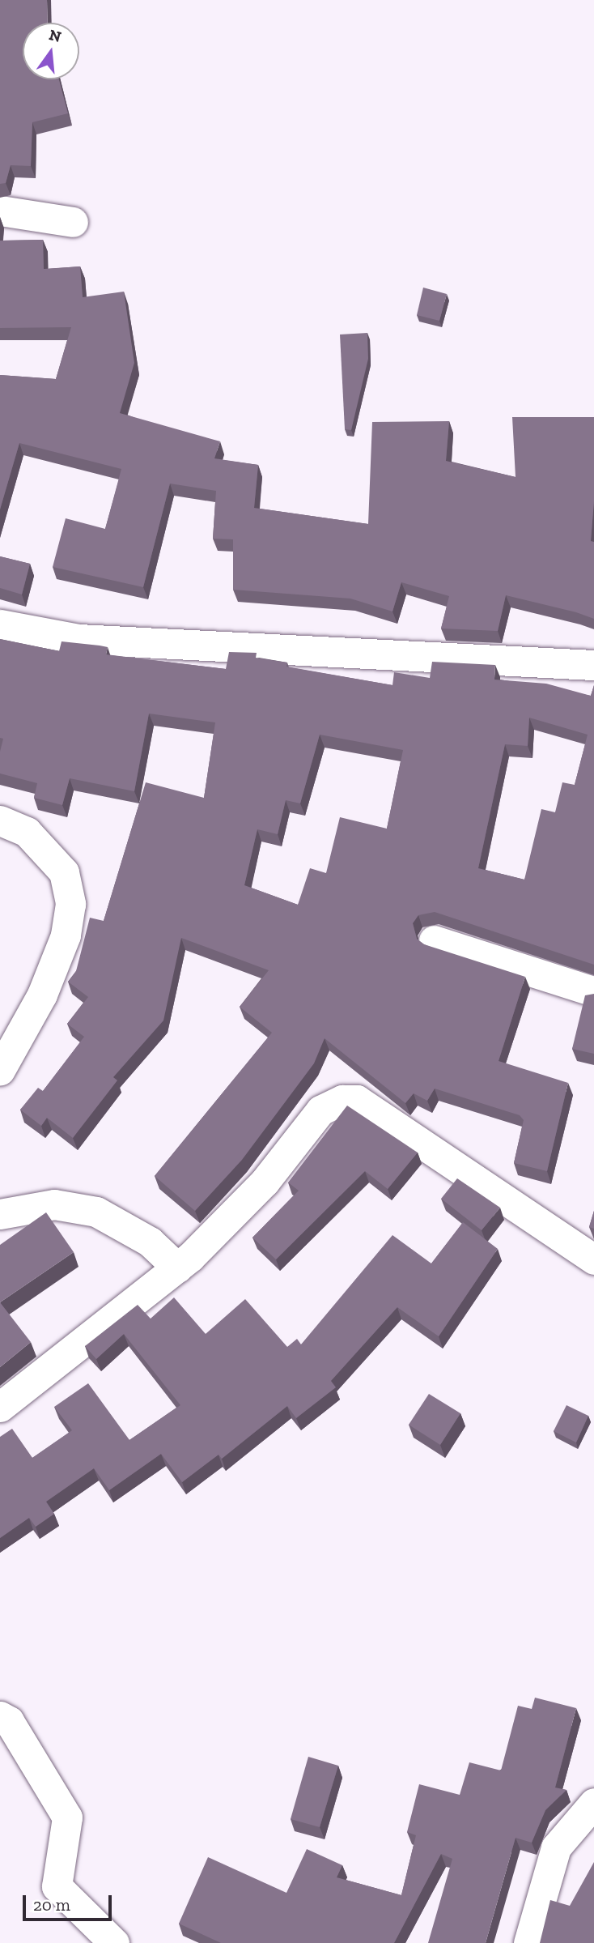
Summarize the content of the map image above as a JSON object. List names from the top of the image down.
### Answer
{
  "scale_bar": "20 m",
  "north": "top"
}
